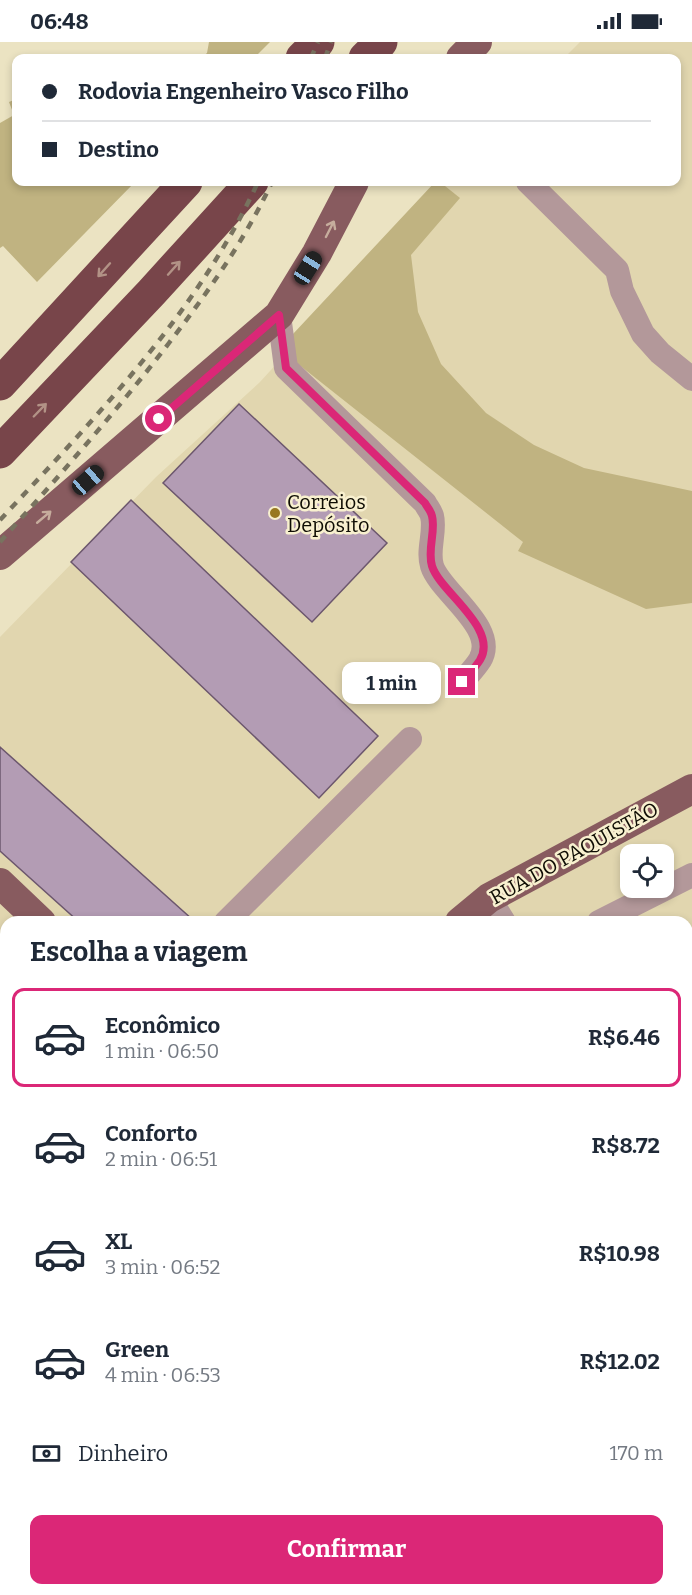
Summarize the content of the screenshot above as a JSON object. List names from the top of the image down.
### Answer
{
  "streets": {
    "main road": ["RUA DO PAQUISTÃO"]
  },
  "places": ["Correios Depósito"],
  "page": {
    "status": "06:48",
    "banner": ["Rodovia Engenheiro Vasco Filho", "Destino"],
    "bubble": "1 min",
    "heading": "Escolha a viagem",
    "list": [
      {
        "name": "Econômico",
        "note": "1 min · 06:50",
        "value": "R$6.46"
      },
      {
        "name": "Conforto",
        "note": "2 min · 06:51",
        "value": "R$8.72"
      },
      {
        "name": "XL",
        "note": "3 min · 06:52",
        "value": "R$10.98"
      },
      {
        "name": "Green",
        "note": "4 min · 06:53",
        "value": "R$12.02"
      }
    ],
    "pay": ["Dinheiro", "170 m"],
    "buttons": "Confirmar"
  }
}
